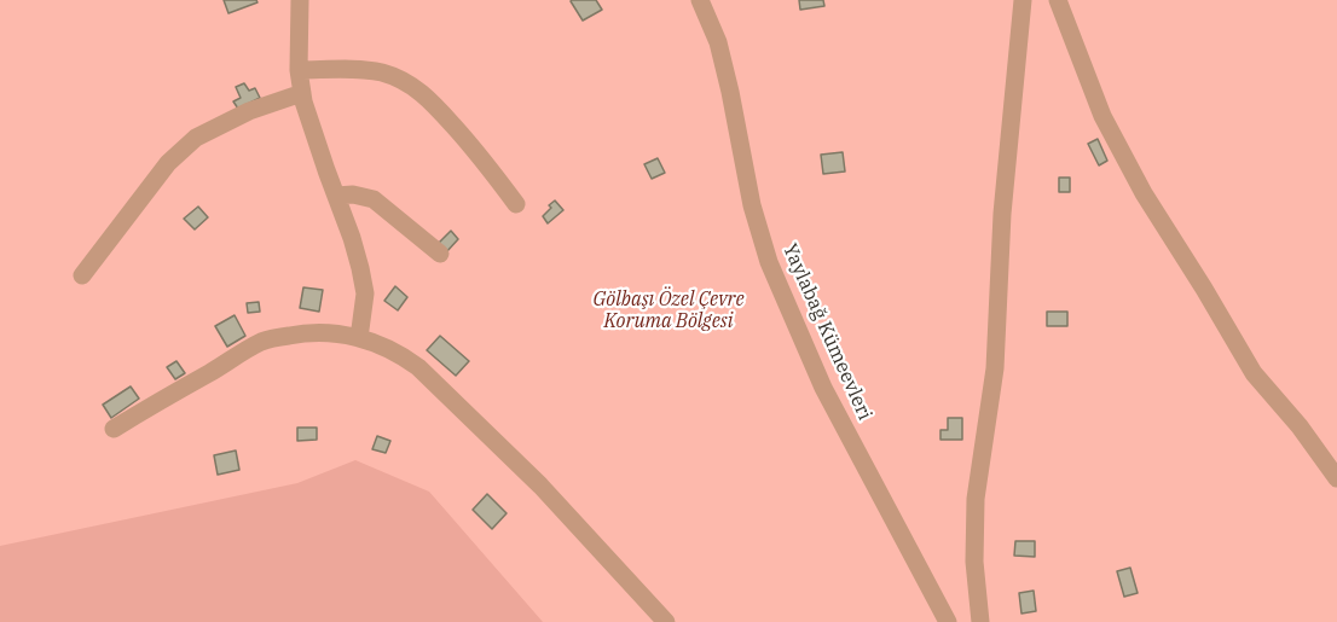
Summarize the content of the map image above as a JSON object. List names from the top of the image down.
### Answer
{
  "streets": {
    "street": ["Yaylabağ Kümeevleri"]
  },
  "parks": ["Gölbaşı Özel Çevre Koruma Bölgesi"]
}
